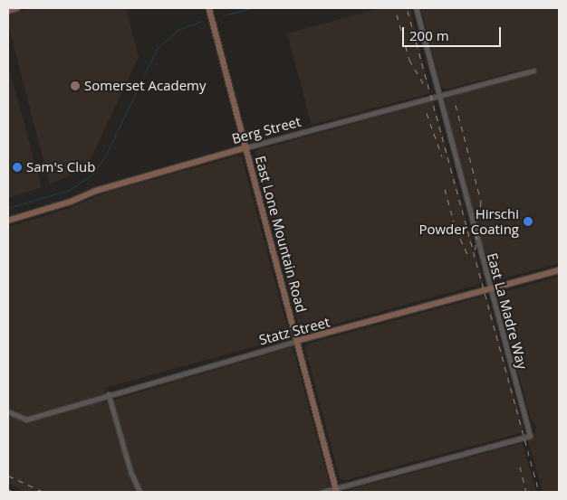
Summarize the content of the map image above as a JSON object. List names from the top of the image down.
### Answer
{
  "streets": {
    "street": [
      "Berg Street",
      "East Lone Mountain Road",
      "East La Madre Way",
      "Statz Street"
    ]
  },
  "crossings": [
    ["Berg Street", "East Lone Mountain Road"],
    ["Berg Street", "East La Madre Way"],
    ["East Lone Mountain Road", "East La Madre Way"],
    ["East Lone Mountain Road", "Statz Street"],
    ["East La Madre Way", "Statz Street"]
  ],
  "places": ["Somerset Academy", "Sam's Club", "Hirschi Powder Coating"],
  "scale_bar": "200 m"
}
